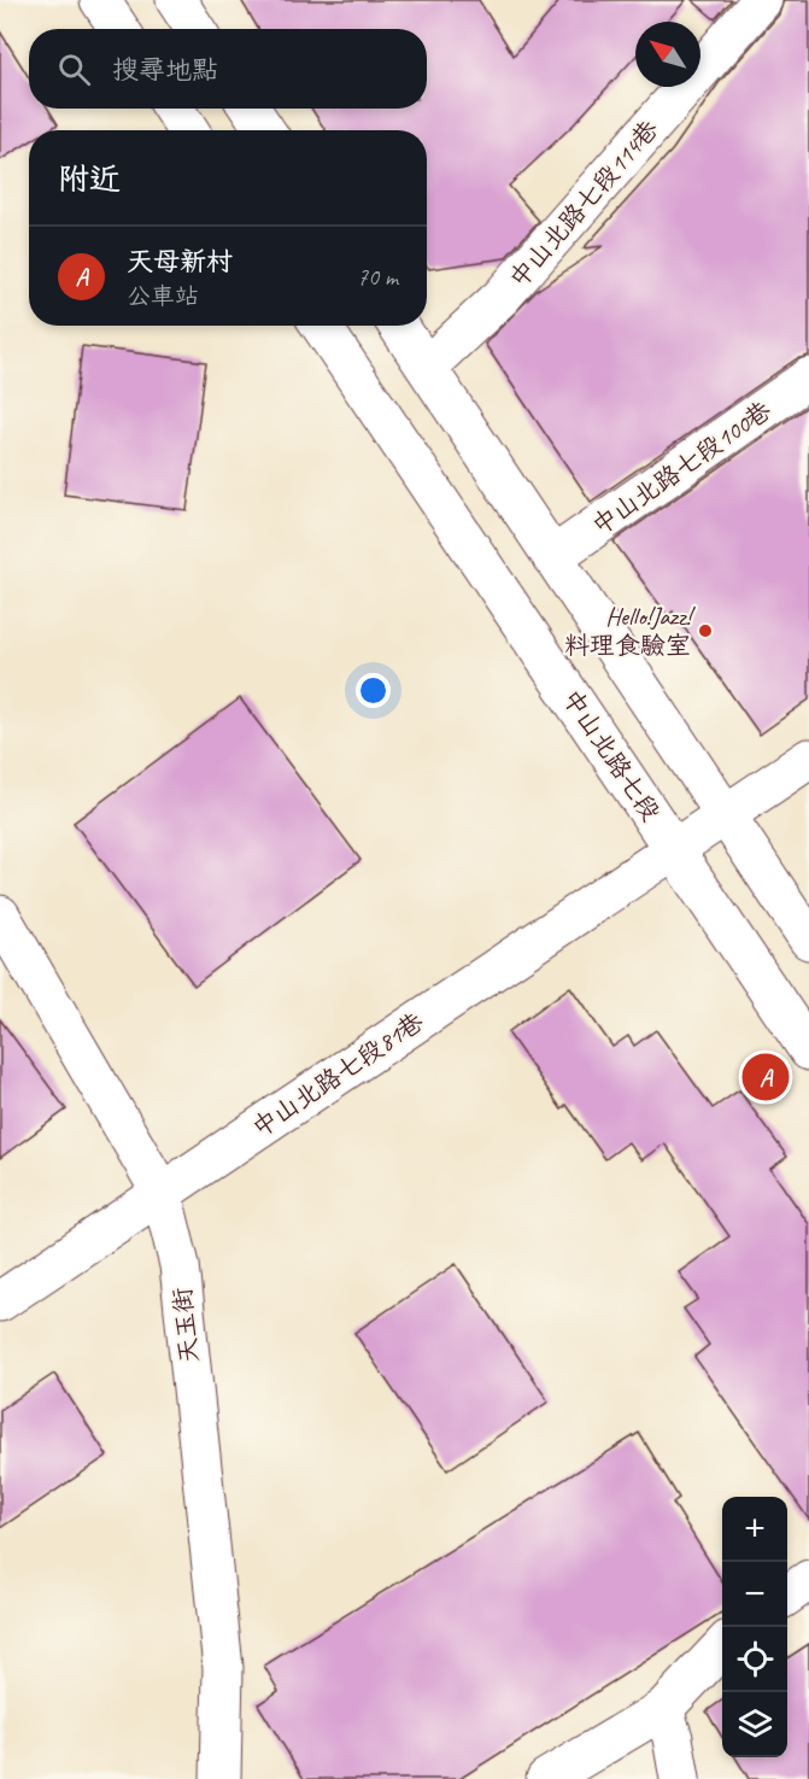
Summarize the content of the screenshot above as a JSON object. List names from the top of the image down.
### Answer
{
  "streets": {
    "street": [
      "中山北路七段114巷",
      "中山北路七段100巷",
      "中山北路七段",
      "中山北路七段81巷",
      "天玉街"
    ]
  },
  "crossings": [
    ["中山北路七段", "中山北路七段81巷"],
    ["中山北路七段81巷", "天玉街"]
  ],
  "places": ["Hello!Jazz! 料理食驗室"],
  "north": "top left",
  "page": {
    "search": "搜尋地點",
    "heading": "附近",
    "list": [
      {
        "mark": "A",
        "name": "天母新村",
        "note": "公車站",
        "value": "70 m"
      }
    ],
    "pins": "A",
    "map_buttons": ["+", "−"]
  }
}
